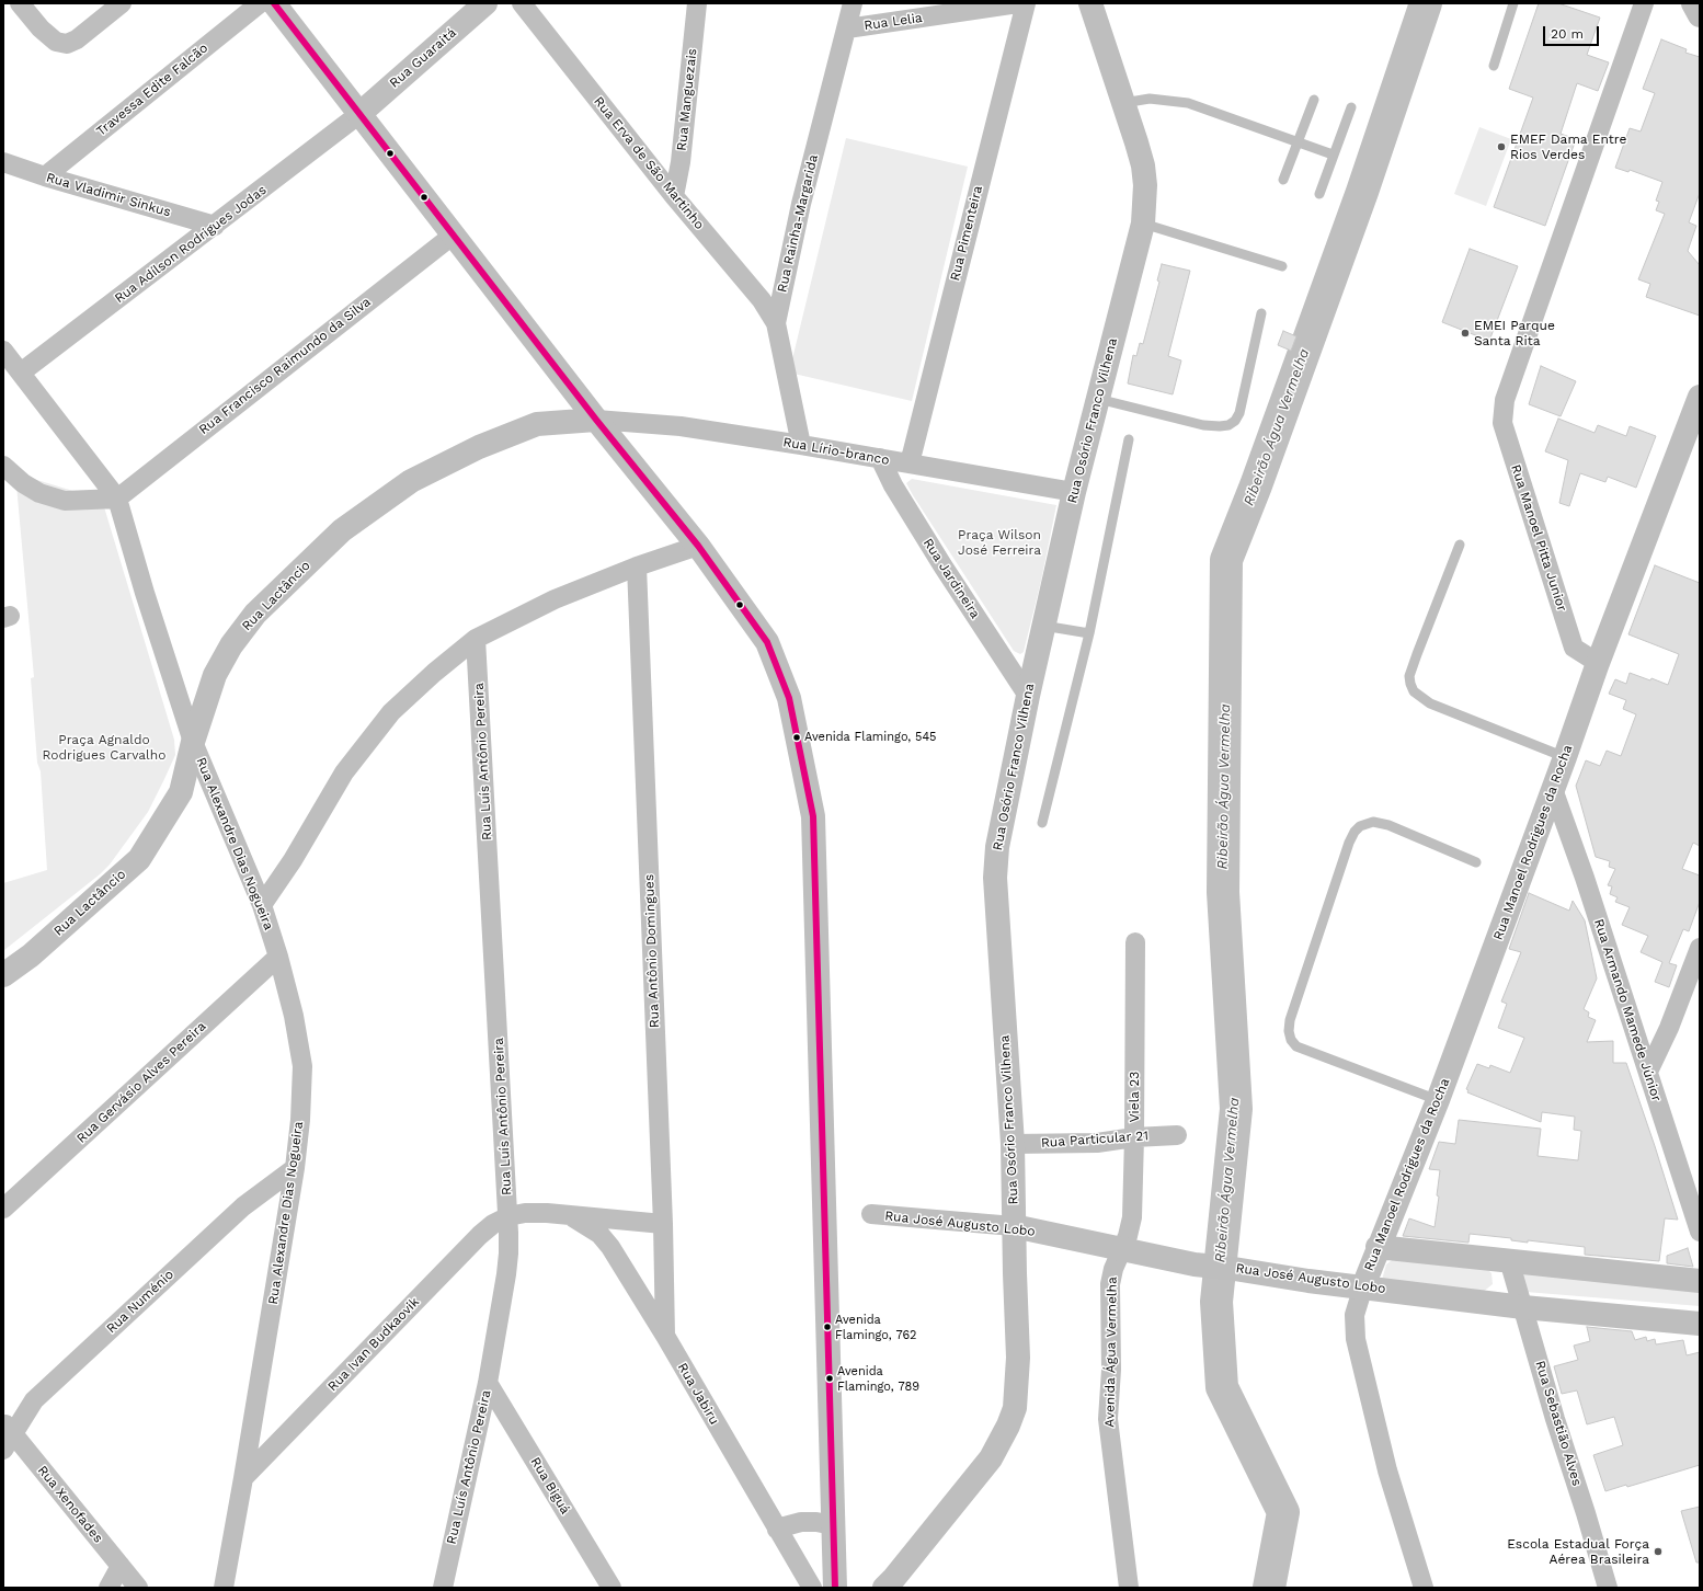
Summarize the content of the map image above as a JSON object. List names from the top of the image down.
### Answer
{
  "streets": {
    "street": [
      "Rua Lelia",
      "Rua Guaraitá",
      "Travessa Edite Falcão",
      "Rua Manguezais",
      "Rua Erva de São Martinho",
      "Rua Vladimir Sinkus",
      "Rua Rainha-Margarida",
      "Rua Pimenteira",
      "Rua Adílson Rodrigues Jodas",
      "Rua Francisco Raimundo da Silva",
      "Rua Osório Franco Vilhena",
      "Rua Lírio-branco",
      "Rua Manoel Pitta Junior",
      "Rua Jardineira",
      "Rua Lactâncio",
      "Rua Luís Antônio Pereira",
      "Rua Manoel Rodrigues da Rocha",
      "Rua Alexandre Dias Nogueira",
      "Rua Antônio Domingues",
      "Rua Armando Mamede Júnior",
      "Rua Gervásio Alves Pereira",
      "Viela 23",
      "Rua Particular 21",
      "Rua José Augusto Lobo",
      "Rua Numénio",
      "Rua Ivan Budkaovik",
      "Avenida Água Vermelha",
      "Rua Jabiru",
      "Rua Sebastião Alves",
      "Rua Biguá",
      "Rua Xenofades"
    ]
  },
  "crossings": [
    ["Rua Lelia", "Rua Rainha-Margarida"],
    ["Rua Guaraitá", "Rua Adílson Rodrigues Jodas"],
    ["Travessa Edite Falcão", "Rua Vladimir Sinkus"],
    ["Rua Manguezais", "Rua Erva de São Martinho"],
    ["Rua Erva de São Martinho", "Rua Rainha-Margarida"],
    ["Rua Vladimir Sinkus", "Rua Adílson Rodrigues Jodas"],
    ["Rua Rainha-Margarida", "Rua Lírio-branco"],
    ["Rua Pimenteira", "Rua Lírio-branco"],
    ["Rua Adílson Rodrigues Jodas", "Rua Alexandre Dias Nogueira"],
    ["Rua Francisco Raimundo da Silva", "Rua Alexandre Dias Nogueira"],
    ["Rua Osório Franco Vilhena", "Rua Lírio-branco"],
    ["Rua Osório Franco Vilhena", "Rua Jardineira"],
    ["Rua Osório Franco Vilhena", "Rua Particular 21"],
    ["Rua Osório Franco Vilhena", "Rua José Augusto Lobo"],
    ["Rua Lírio-branco", "Rua Jardineira"],
    ["Rua Lírio-branco", "Rua Lactâncio"],
    ["Rua Manoel Pitta Junior", "Rua Manoel Rodrigues da Rocha"],
    ["Rua Lactâncio", "Rua Alexandre Dias Nogueira"],
    ["Rua Luís Antônio Pereira", "Rua Ivan Budkaovik"],
    ["Rua Luís Antônio Pereira", "Rua Jabiru"],
    ["Rua Luís Antônio Pereira", "Rua Biguá"],
    ["Rua Manoel Rodrigues da Rocha", "Rua Armando Mamede Júnior"],
    ["Rua Manoel Rodrigues da Rocha", "Rua José Augusto Lobo"],
    ["Rua Alexandre Dias Nogueira", "Rua Gervásio Alves Pereira"],
    ["Rua Alexandre Dias Nogueira", "Rua Numénio"],
    ["Rua Alexandre Dias Nogueira", "Rua Ivan Budkaovik"],
    ["Rua Antônio Domingues", "Rua Jabiru"],
    ["Viela 23", "Rua Particular 21"],
    ["Viela 23", "Rua José Augusto Lobo"],
    ["Viela 23", "Avenida Água Vermelha"],
    ["Rua José Augusto Lobo", "Avenida Água Vermelha"],
    ["Rua José Augusto Lobo", "Rua Sebastião Alves"],
    ["Rua Numénio", "Rua Xenofades"],
    ["Rua Ivan Budkaovik", "Rua Jabiru"]
  ],
  "water": ["Ribeirão Água Vermelha"],
  "parks": ["Praça Wilson José Ferreira", "Praça Agnaldo Rodrigues Carvalho"],
  "places": [
    "EMEF Dama Entre Rios Verdes",
    "EMEI Parque Santa Rita",
    "Avenida Flamingo, 545",
    "Avenida Flamingo, 762",
    "Avenida Flamingo, 789",
    "Escola Estadual Força Aérea Brasileira"
  ],
  "scale_bar": "20 m"
}
